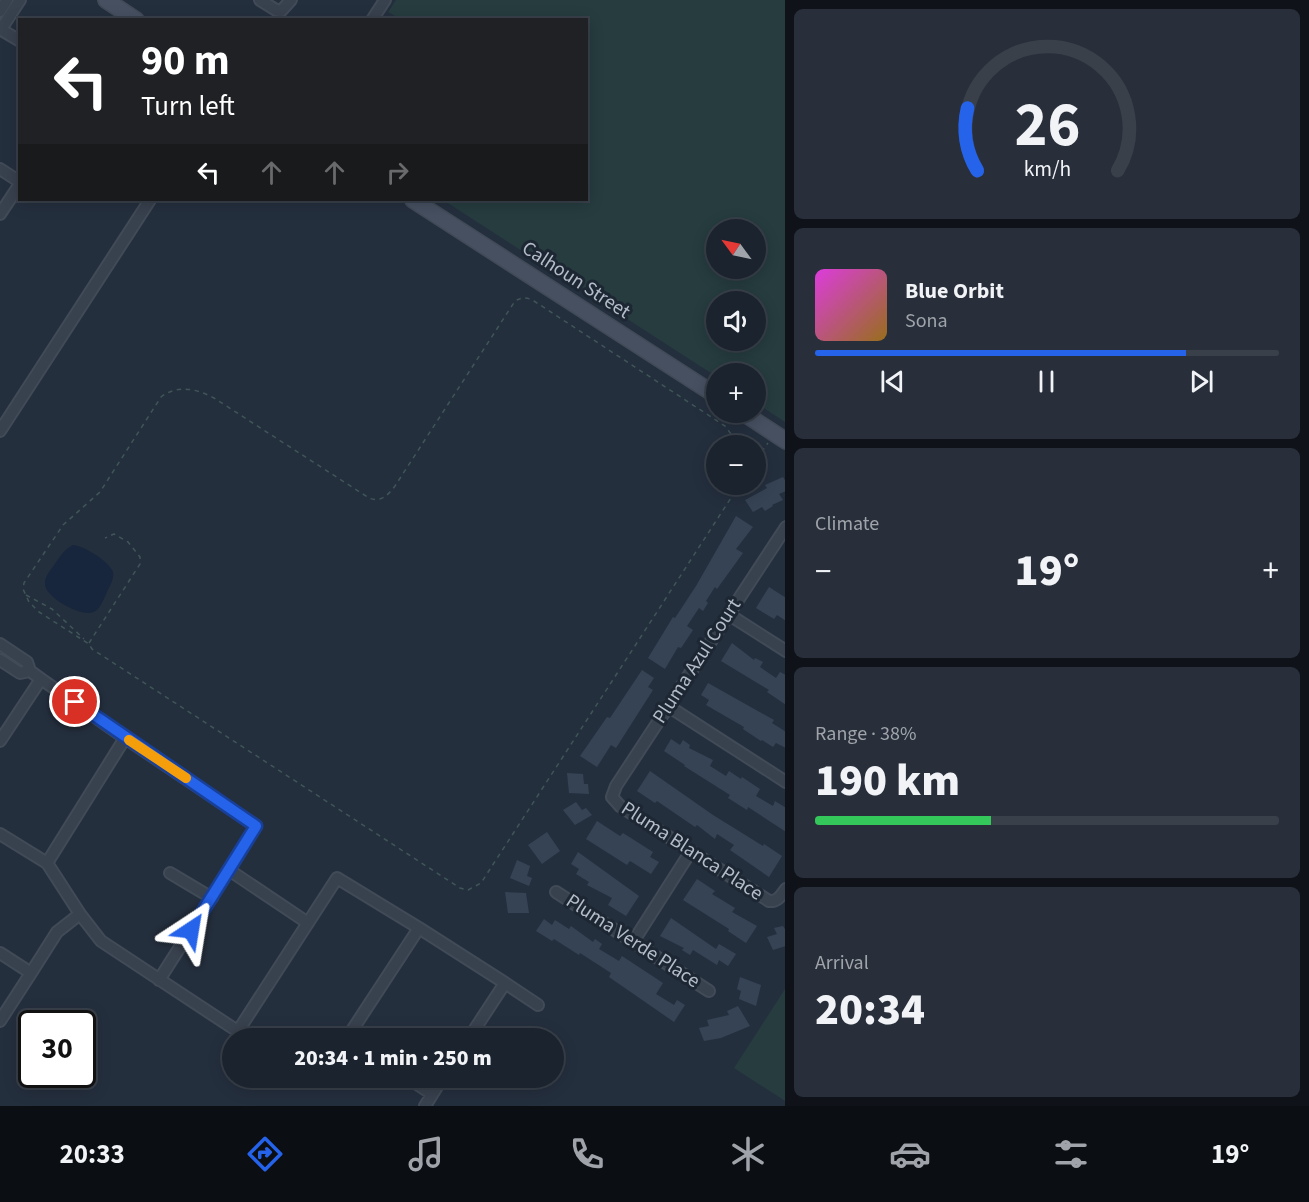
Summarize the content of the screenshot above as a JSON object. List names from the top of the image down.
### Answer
{
  "streets": {
    "street": [
      "Calhoun Street",
      "Pluma Azul Court",
      "Pluma Blanca Place",
      "Pluma Verde Place"
    ]
  },
  "crossings": [
    ["Pluma Azul Court", "Pluma Blanca Place"]
  ],
  "north": "top left",
  "page": {
    "turn": ["90 m", "Turn left"],
    "map_buttons": ["+", "−"],
    "song": ["Blue Orbit", "Sona"],
    "tile": [
      "Climate",
      ["Range · 38%", "190 km"],
      ["Arrival", "20:34"]
    ],
    "heat": ["−", "19°", "+"],
    "limit": "30",
    "trip": "20:34 · 1 min · 250 m",
    "tabs": ["20:33", "19°"],
    "gauge": ["26", "km/h"]
  }
}
